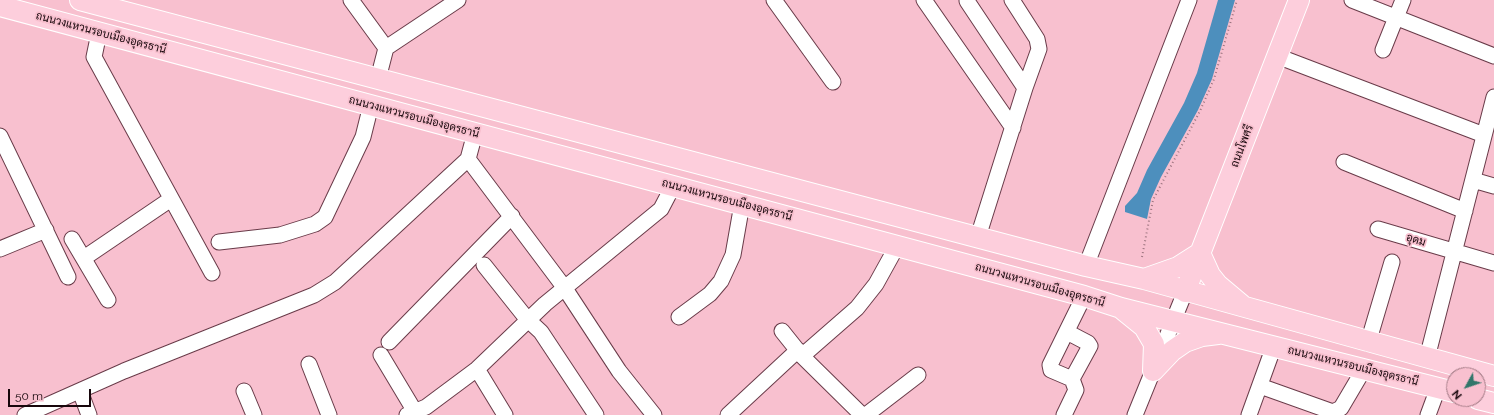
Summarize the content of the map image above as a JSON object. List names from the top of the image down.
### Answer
{
  "streets": {
    "main road": ["ถนนวงแหวนรอบเมืองอุดรธานี", "ถนนโพศรี"],
    "street": ["อุดม"]
  },
  "scale_bar": "50 m",
  "north": "bottom left"
}
